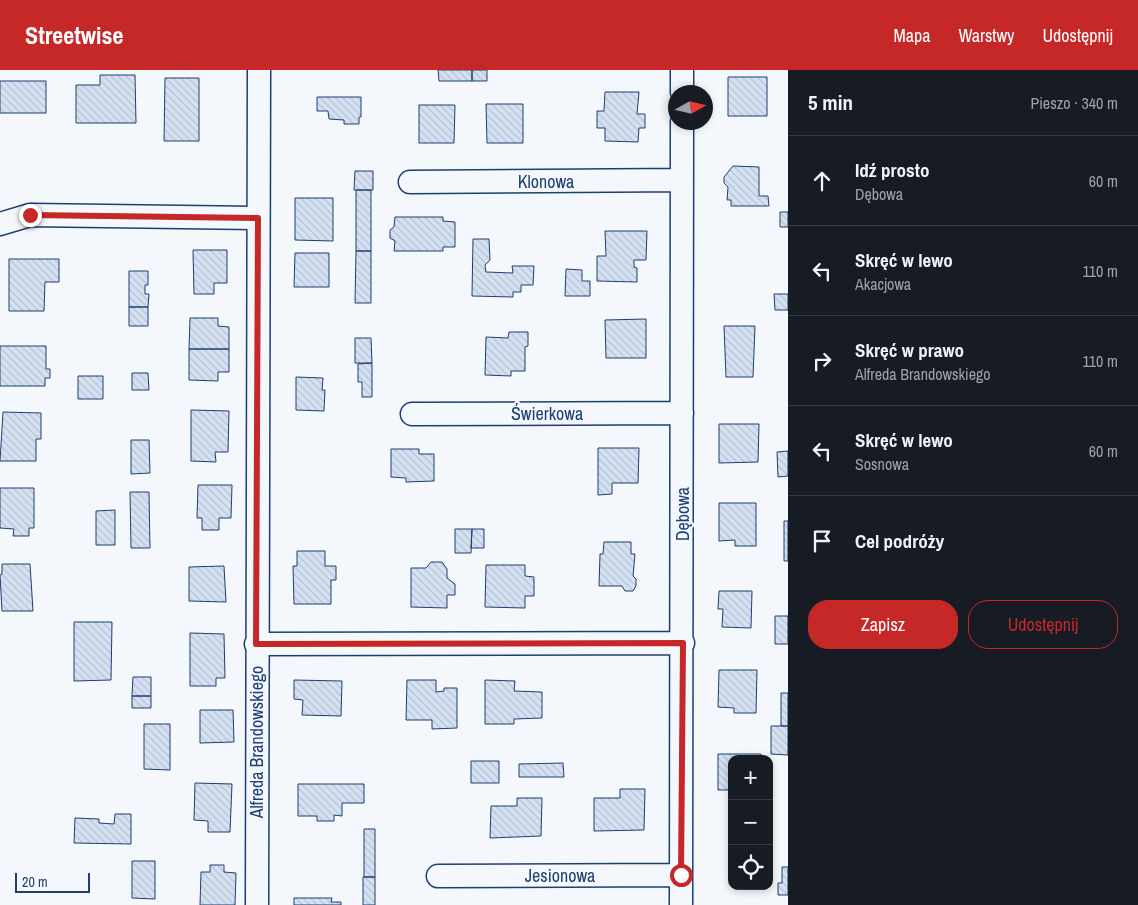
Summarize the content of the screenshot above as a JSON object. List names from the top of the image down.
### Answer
{
  "streets": {
    "street": [
      "Klonowa",
      "Świerkowa",
      "Dębowa",
      "Alfreda Brandowskiego",
      "Jesionowa"
    ]
  },
  "crossings": [
    ["Klonowa", "Dębowa"],
    ["Świerkowa", "Dębowa"],
    ["Dębowa", "Jesionowa"]
  ],
  "scale_bar": "20 m",
  "north": "right",
  "page": {
    "header": "Streetwise",
    "nav": ["Mapa", "Warstwy", "Udostępnij"],
    "heading": ["5 min", "Pieszo · 340 m"],
    "list": [
      ["Idź prosto", "Dębowa", "60 m"],
      ["Skręć w lewo", "Akacjowa", "110 m"],
      ["Skręć w prawo", "Alfreda Brandowskiego", "110 m"],
      ["Skręć w lewo", "Sosnowa", "60 m"],
      "Cel podróży"
    ],
    "buttons": ["Zapisz", "Udostępnij"],
    "map_buttons": ["+", "−"],
    "scale": "20 m"
  }
}
